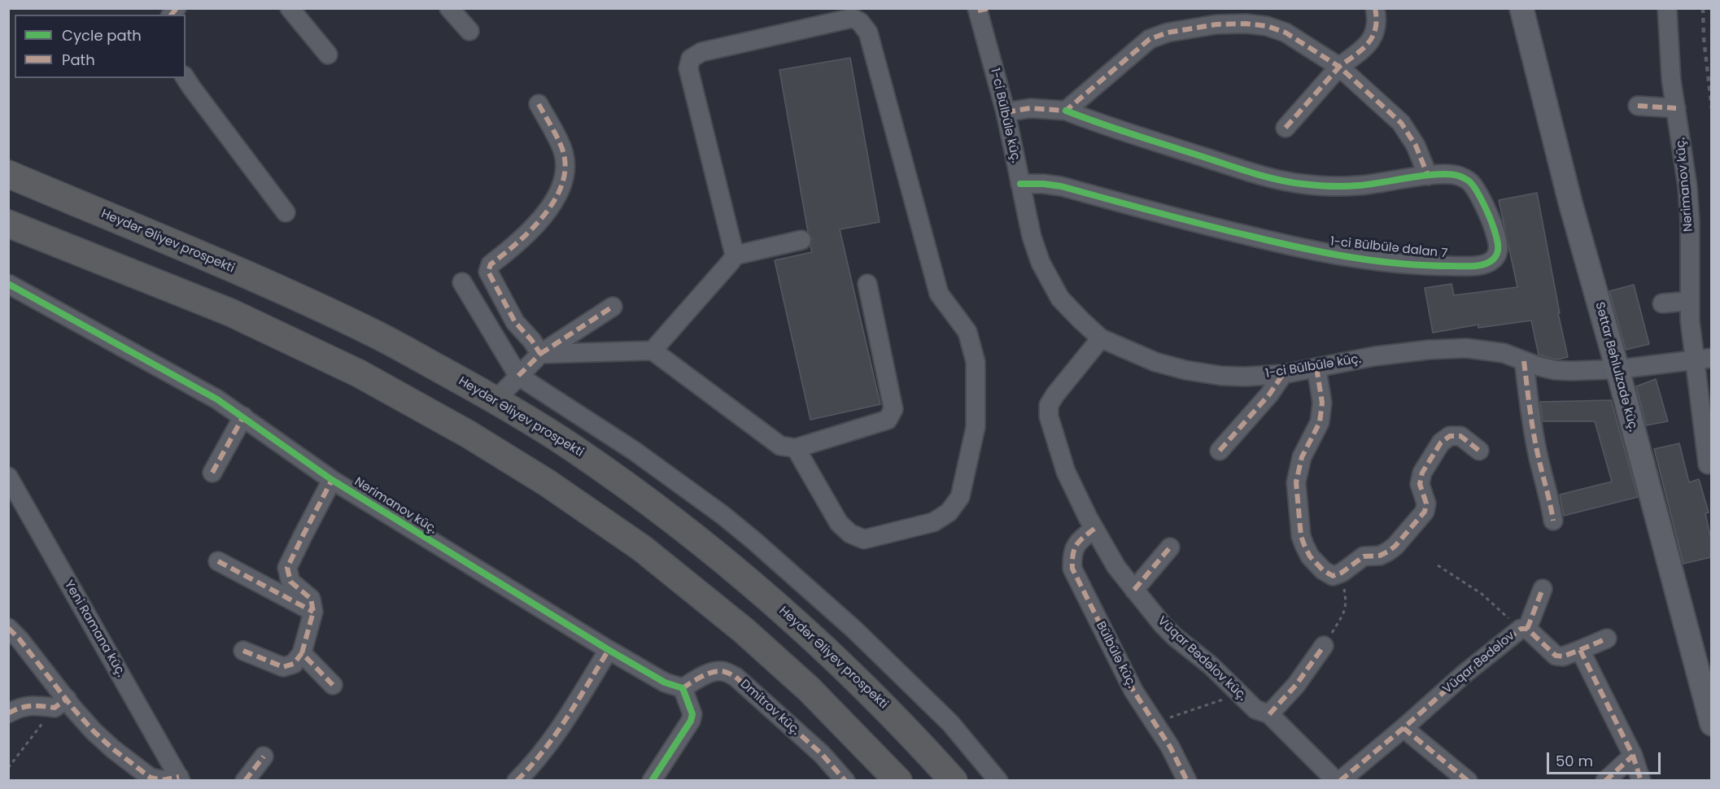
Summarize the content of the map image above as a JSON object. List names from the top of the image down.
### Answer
{
  "streets": {
    "highway": ["Heydər Əliyev prospekti"],
    "main road": ["Səttar Bəhlulzadə küç."],
    "street": [
      "1-ci Bülbülə küç.",
      "Nərimanov küç.",
      "1-ci Bülbülə dalan 7",
      "Yeni Ramana küç.",
      "Bülbülə küç.",
      "Vüqar Bədəlov küç.",
      "Vüqar Bədəlov",
      "Dmitrov küç."
    ]
  },
  "crossings": [
    ["1-ci Bülbülə küç.", "Nərimanov küç."],
    ["1-ci Bülbülə küç.", "1-ci Bülbülə dalan 7"],
    ["1-ci Bülbülə küç.", "Səttar Bəhlulzadə küç."],
    ["1-ci Bülbülə küç.", "Vüqar Bədəlov küç."],
    ["Nərimanov küç.", "Dmitrov küç."],
    ["Bülbülə küç.", "Vüqar Bədəlov küç."]
  ],
  "legend": ["Cycle path", "Path"],
  "scale_bar": "50 m"
}
